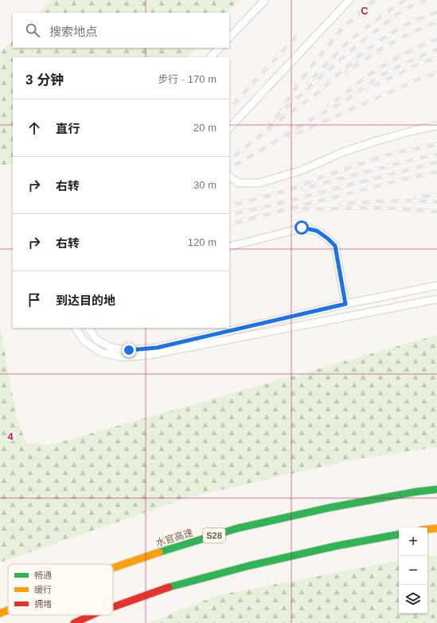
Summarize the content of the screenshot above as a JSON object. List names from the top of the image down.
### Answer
{
  "streets": {
    "highway": ["S28", "水官高速"]
  },
  "legend": ["畅通", "缓行", "拥堵"],
  "page": {
    "search": "搜索地点",
    "heading": ["3 分钟", "步行 · 170 m"],
    "list": [
      ["直行", "20 m"],
      ["右转", "30 m"],
      ["右转", "120 m"],
      "到达目的地"
    ],
    "map_buttons": ["+", "−"]
  },
  "grid": {
    "columns": ["C"],
    "rows": ["4"]
  }
}
